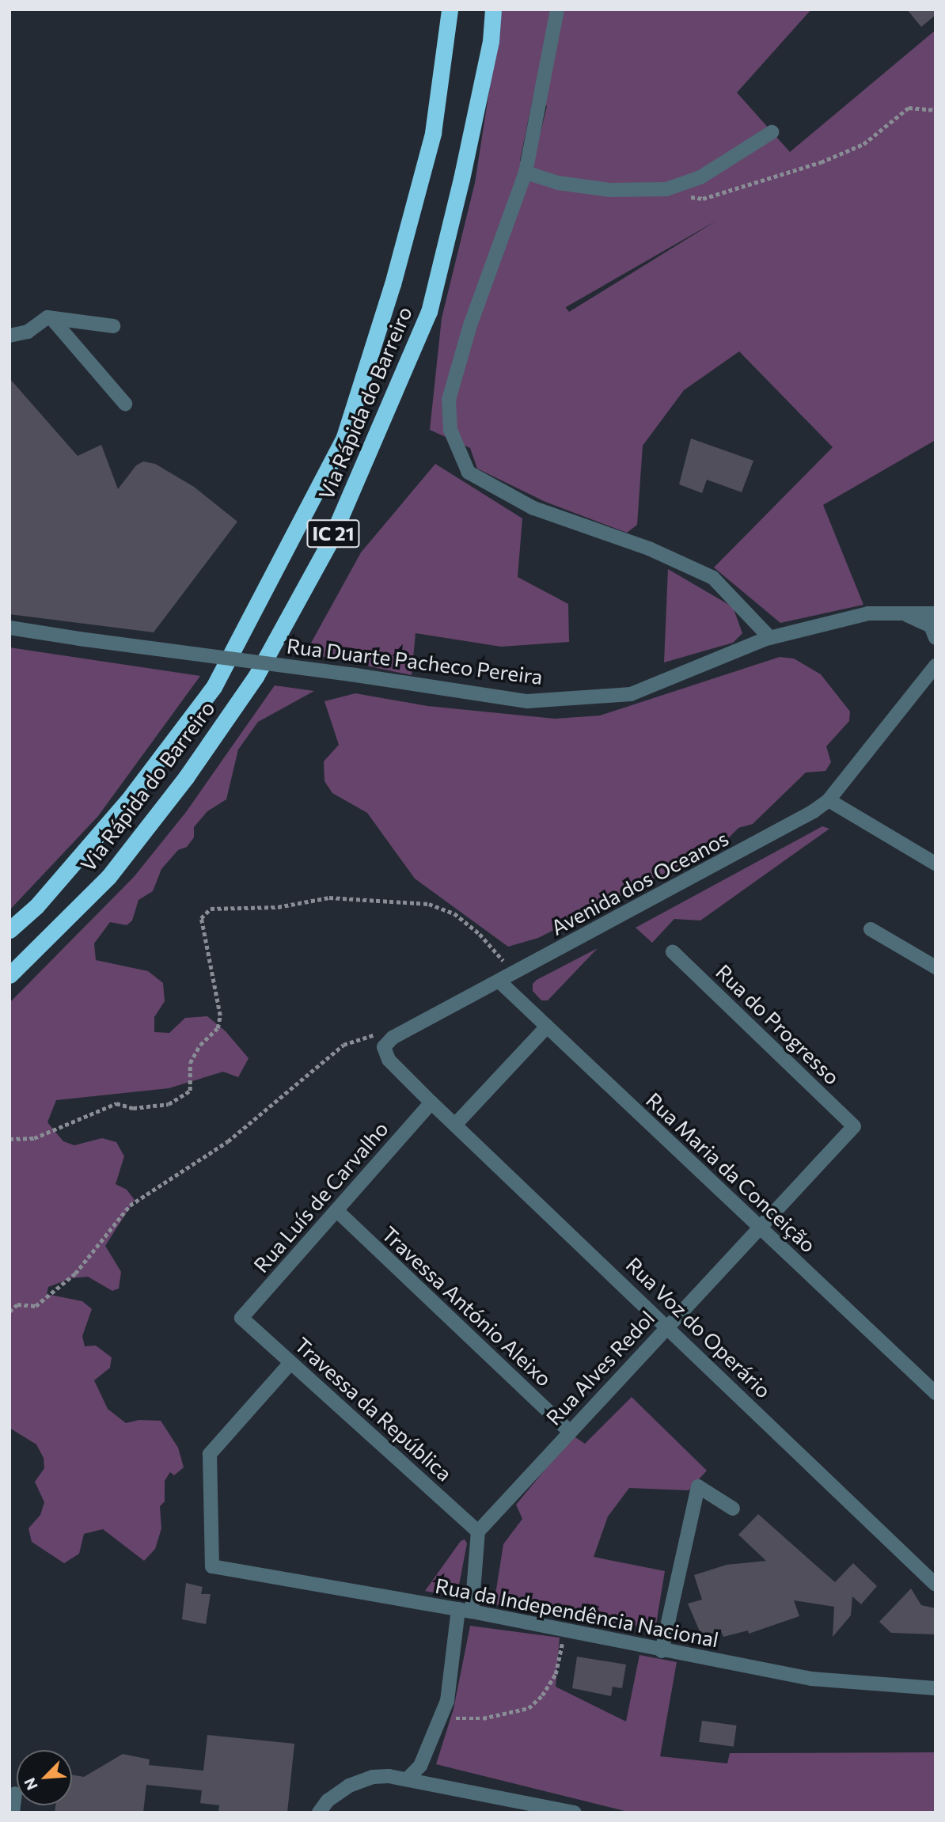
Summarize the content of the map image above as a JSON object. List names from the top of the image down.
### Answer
{
  "streets": {
    "highway": ["Via Rápida do Barreiro", "IC 21"],
    "street": [
      "Rua Duarte Pacheco Pereira",
      "Avenida dos Oceanos",
      "Rua do Progresso",
      "Rua Maria da Conceição",
      "Rua Luís de Carvalho",
      "Travessa António Aleixo",
      "Rua Voz do Operário",
      "Rua Alves Redol",
      "Travessa da República",
      "Rua da Independência Nacional"
    ]
  },
  "crossings": [
    ["Avenida dos Oceanos", "Rua Maria da Conceição"],
    ["Avenida dos Oceanos", "Rua Luís de Carvalho"],
    ["Avenida dos Oceanos", "Rua Voz do Operário"],
    ["Rua do Progresso", "Rua Alves Redol"],
    ["Rua Maria da Conceição", "Rua Alves Redol"],
    ["Rua Luís de Carvalho", "Travessa António Aleixo"],
    ["Rua Luís de Carvalho", "Rua Voz do Operário"],
    ["Rua Luís de Carvalho", "Travessa da República"],
    ["Travessa António Aleixo", "Rua Alves Redol"],
    ["Rua Voz do Operário", "Rua Alves Redol"],
    ["Rua Alves Redol", "Travessa da República"],
    ["Travessa da República", "Rua da Independência Nacional"]
  ],
  "north": "bottom left"
}
